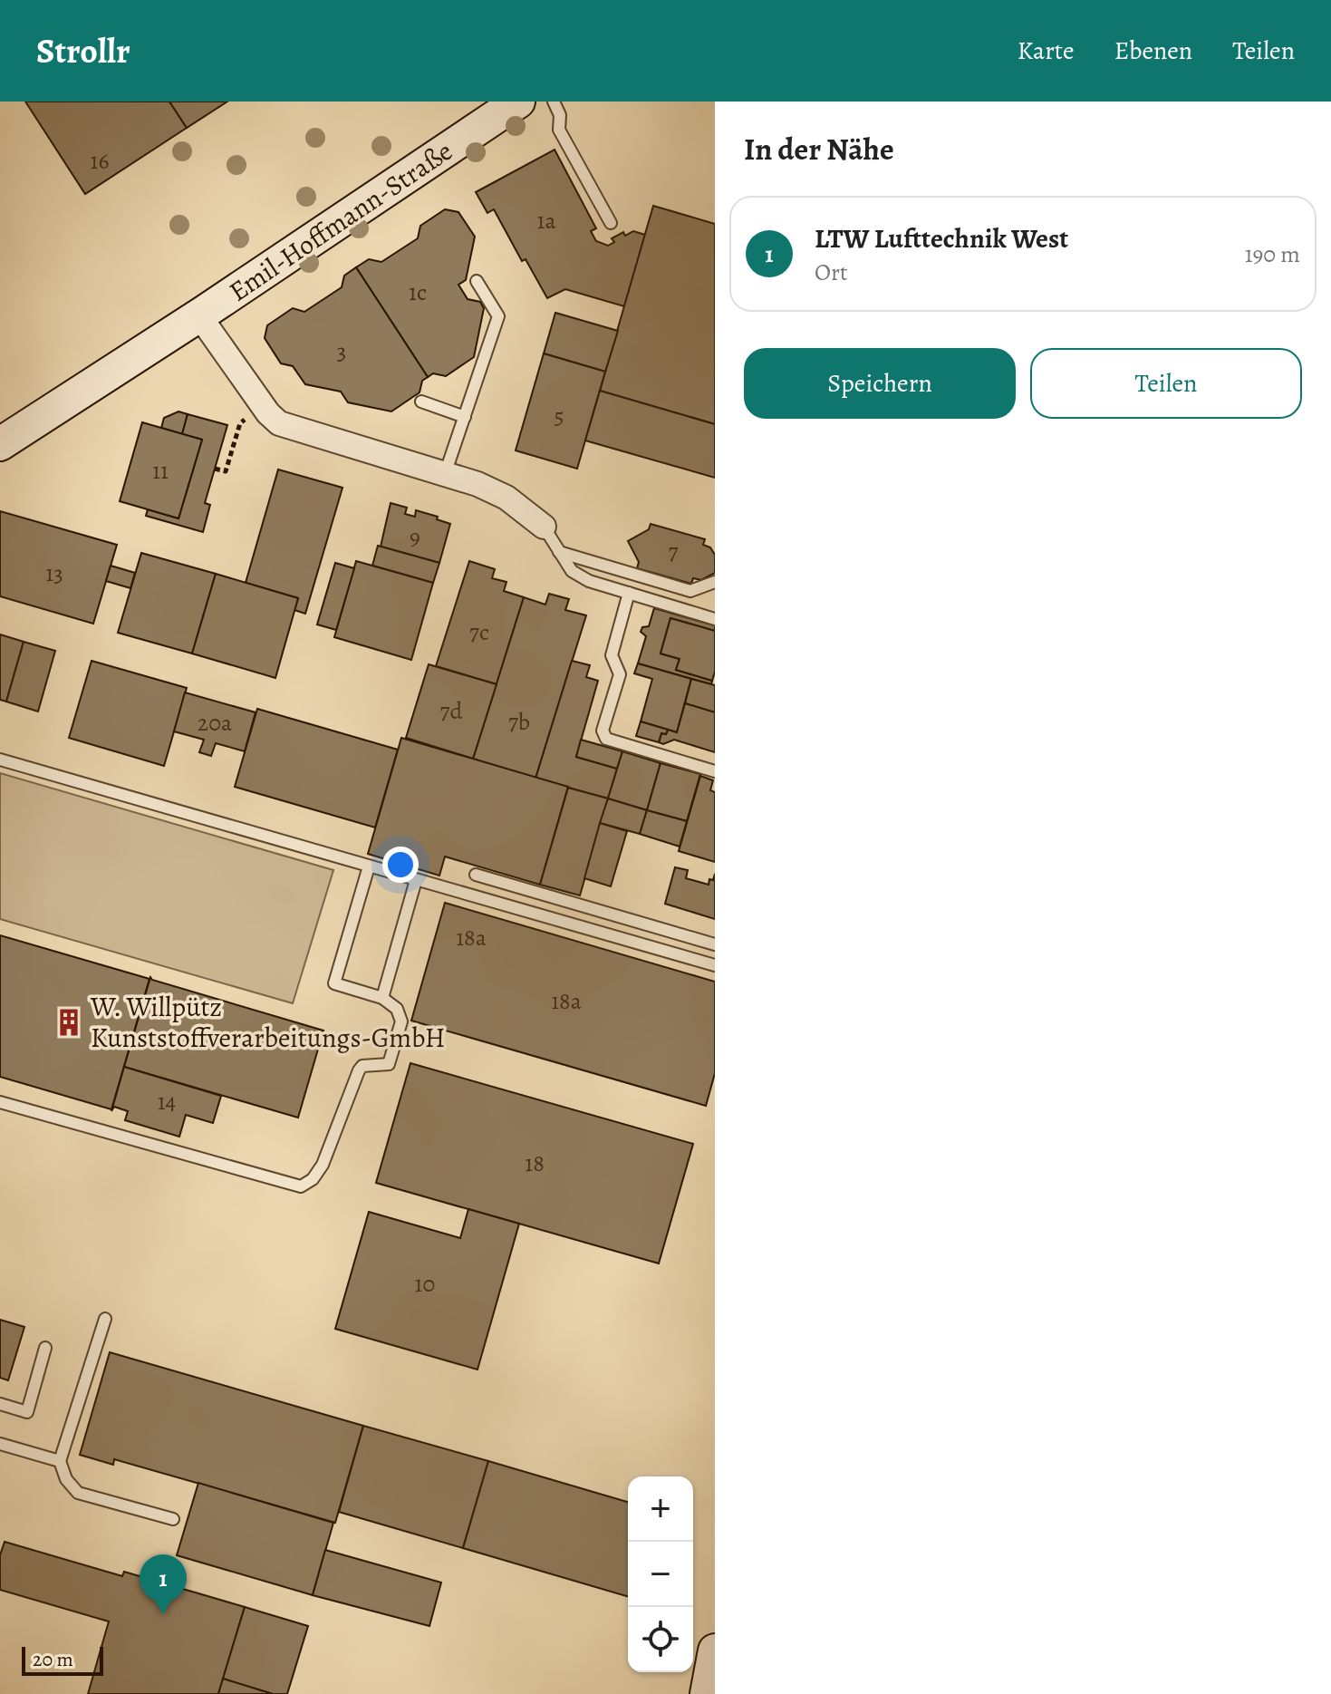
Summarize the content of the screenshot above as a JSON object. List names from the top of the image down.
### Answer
{
  "streets": {
    "street": ["Emil-Hoffmann-Straße"]
  },
  "places": {
    "building": ["W. Willpütz Kunststoffverarbeitungs-GmbH"]
  },
  "house_numbers": [
    "16",
    "1a",
    "1c",
    "3",
    "5",
    "11",
    "9",
    "7",
    "13",
    "7c",
    "7d",
    "7b",
    "20a",
    "18a",
    "18a",
    "14",
    "18",
    "10"
  ],
  "scale_bar": "20 m",
  "page": {
    "header": "Strollr",
    "nav": ["Karte", "Ebenen", "Teilen"],
    "heading": "In der Nähe",
    "list": [
      {
        "mark": "1",
        "name": "LTW Lufttechnik West",
        "note": "Ort",
        "value": "190 m"
      }
    ],
    "buttons": ["Speichern", "Teilen"],
    "map_buttons": ["+", "−"],
    "pins": "1",
    "scale": "20 m"
  }
}
